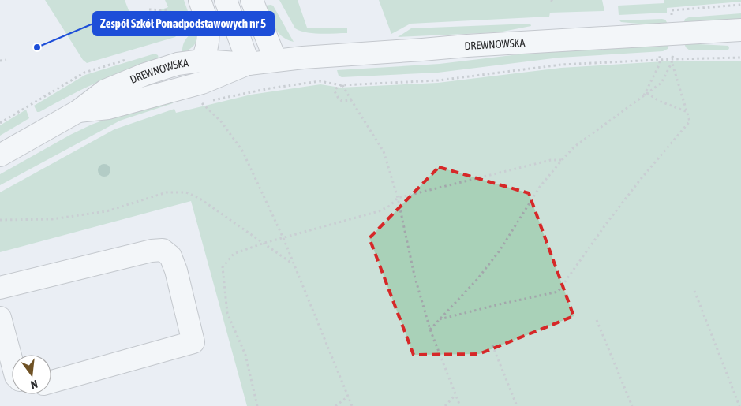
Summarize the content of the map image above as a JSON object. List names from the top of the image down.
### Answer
{
  "streets": {
    "main road": ["DREWNOWSKA"]
  },
  "places": ["Zespół Szkół Ponadpodstawowych nr 5"],
  "north": "bottom"
}
